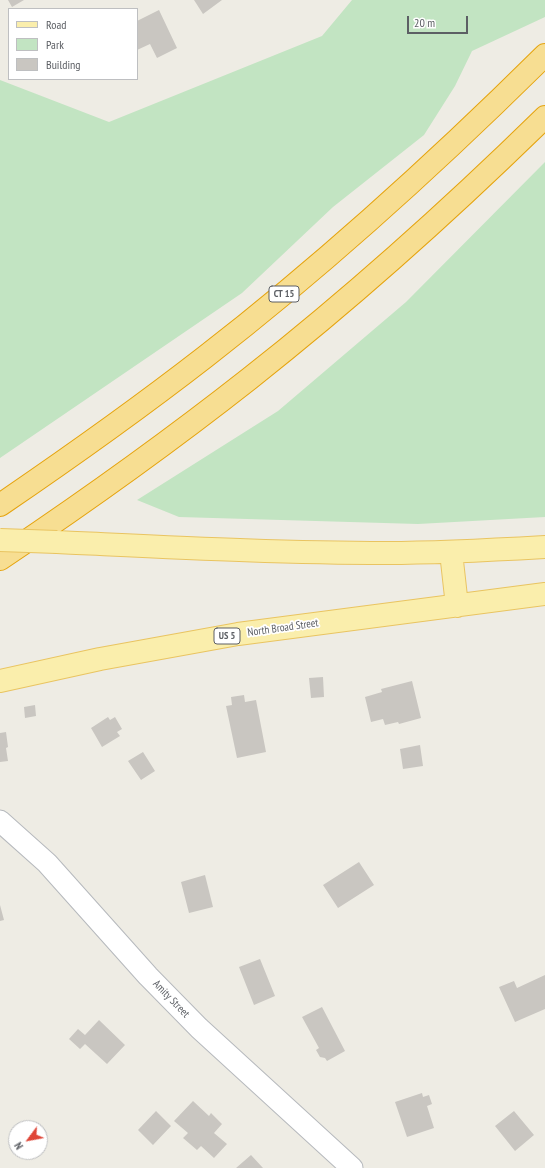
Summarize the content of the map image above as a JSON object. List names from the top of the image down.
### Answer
{
  "streets": {
    "highway": ["CT 15"],
    "main road": ["North Broad Street", "US 5"],
    "street": ["Amity Street"]
  },
  "legend": ["Road", "Park", "Building"],
  "scale_bar": "20 m",
  "north": "bottom left"
}
